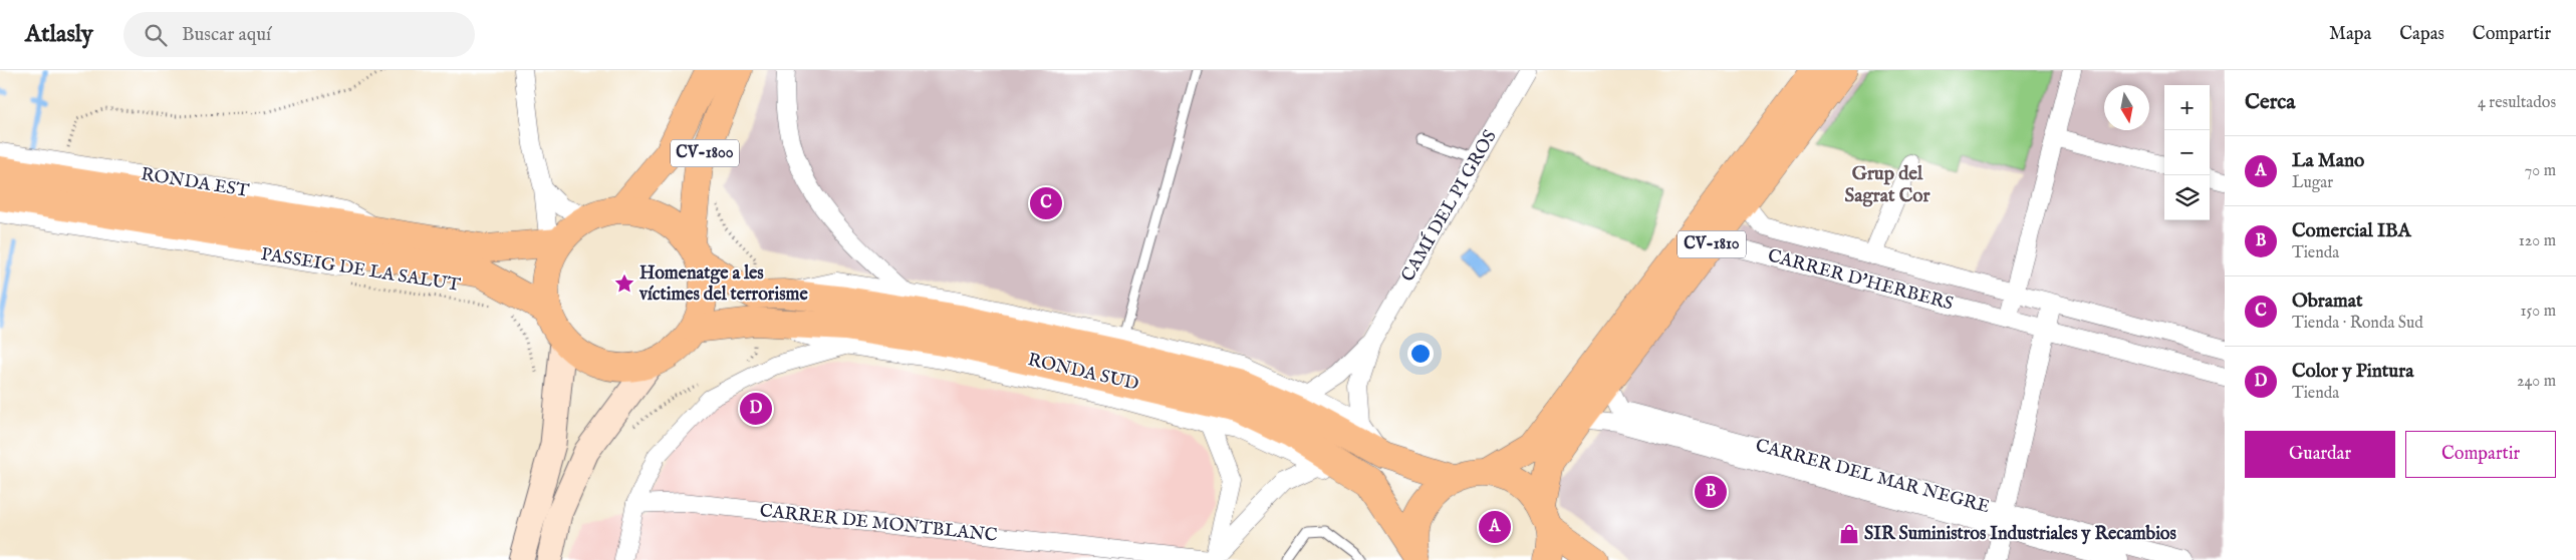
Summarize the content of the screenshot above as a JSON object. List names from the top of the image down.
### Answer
{
  "streets": {
    "main road": [
      "CV-1800",
      "RONDA EST",
      "CV-1810",
      "RONDA SUD"
    ],
    "street": [
      "CAMÍ DEL PI GROS",
      "CARRER D'HERBERS",
      "CARRER DEL MAR NEGRE",
      "CARRER DE MONTBLANC"
    ],
    "path": ["PASSEIG DE LA SALUT"]
  },
  "crossings": [
    ["CV-1800", "RONDA EST"],
    ["CV-1800", "RONDA SUD"],
    ["RONDA EST", "RONDA SUD"],
    ["CAMÍ DEL PI GROS", "RONDA SUD"],
    ["CV-1810", "CARRER D'HERBERS"],
    ["CV-1810", "CARRER DEL MAR NEGRE"]
  ],
  "districts": ["Grup del Sagrat Cor"],
  "places": {
    "place": ["Homenatge a les víctimes del terrorisme"],
    "shop": ["SIR Suministros Industriales y Recambios"]
  },
  "north": "bottom",
  "page": {
    "header": "Atlasly",
    "search": "Buscar aquí",
    "nav": ["Mapa", "Capas", "Compartir"],
    "heading": ["Cerca", "4 resultados"],
    "map_buttons": ["+", "−"],
    "list": [
      {
        "mark": "A",
        "name": "La Mano",
        "note": "Lugar",
        "value": "70 m"
      },
      {
        "mark": "B",
        "name": "Comercial IBA",
        "note": "Tienda",
        "value": "120 m"
      },
      {
        "mark": "C",
        "name": "Obramat",
        "note": "Tienda · Ronda Sud",
        "value": "150 m"
      },
      {
        "mark": "D",
        "name": "Color y Pintura",
        "note": "Tienda",
        "value": "240 m"
      }
    ],
    "pins": [
      "C",
      "D",
      "B",
      "A"
    ],
    "buttons": ["Guardar", "Compartir"]
  }
}
